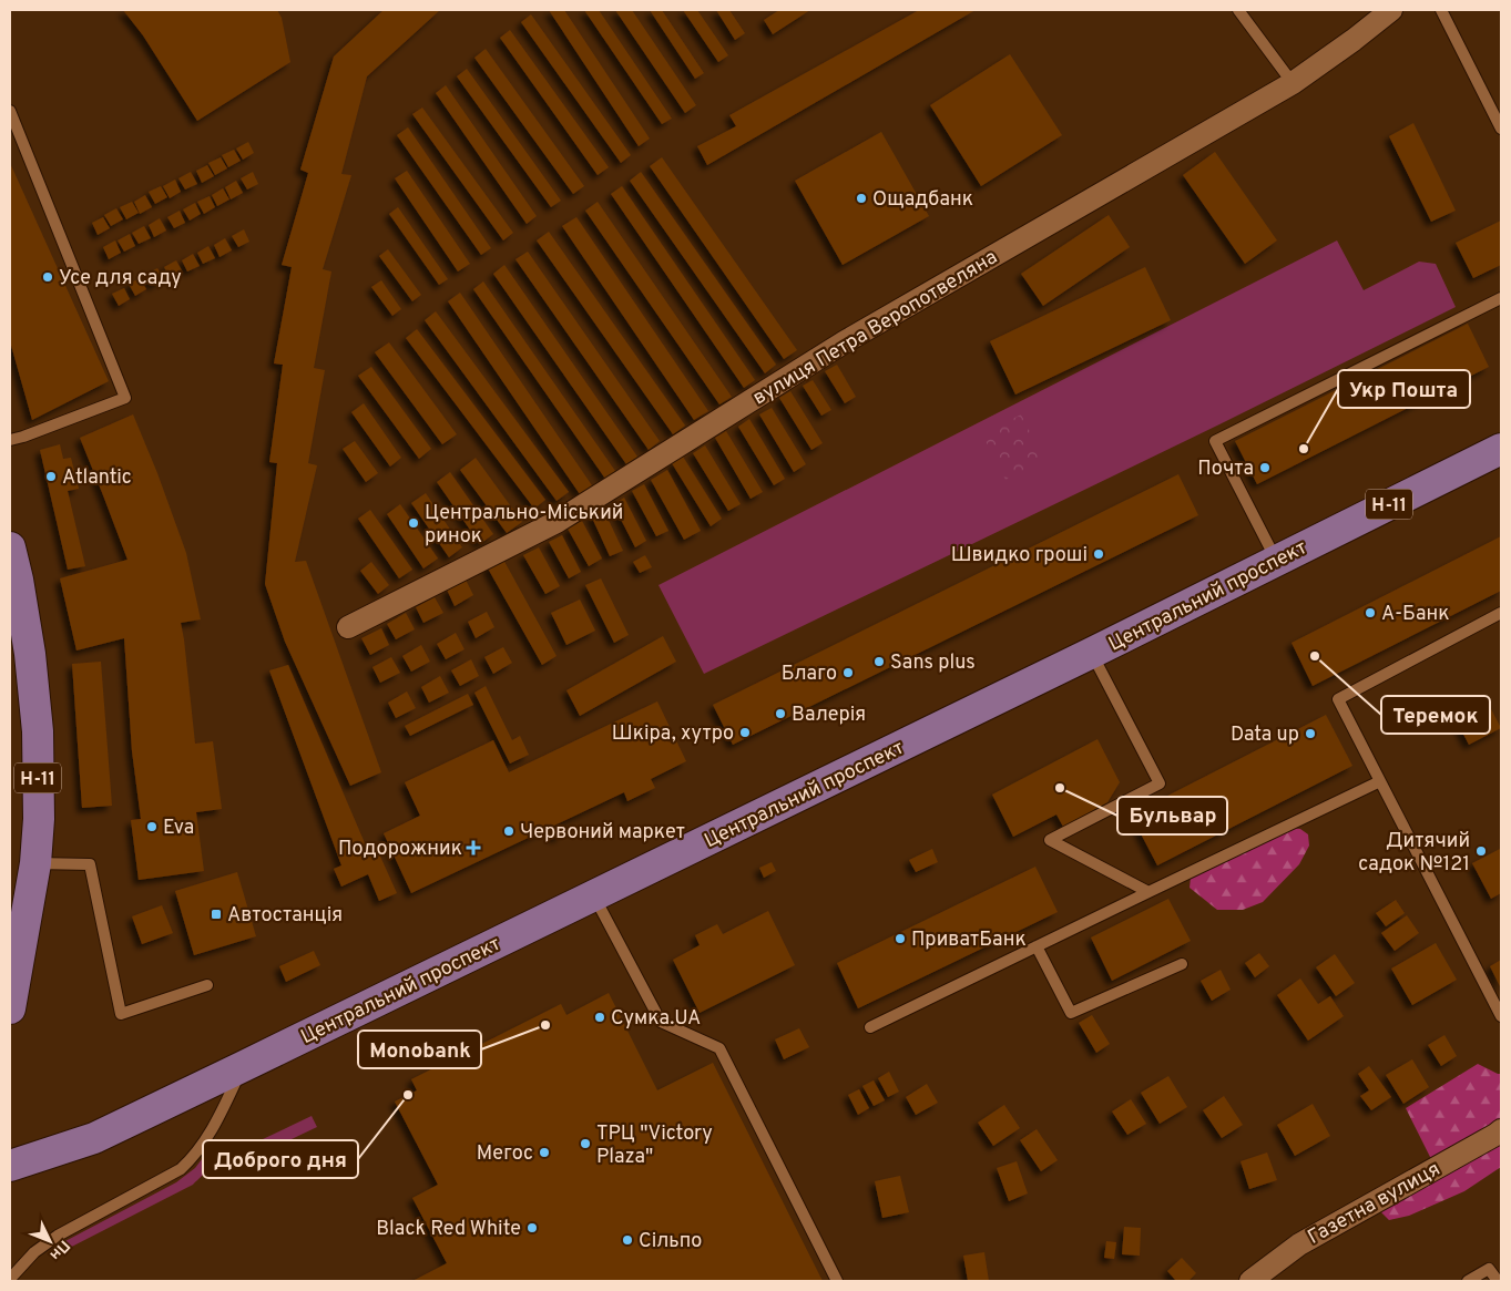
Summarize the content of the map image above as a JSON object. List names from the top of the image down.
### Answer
{
  "streets": {
    "main road": ["Н-11", "Центральний проспект"],
    "street": ["вулиця Петра Веропотвеляна", "Газетна вулиця"]
  },
  "places": {
    "other": [
      "Ощадбанк",
      "Усе для саду",
      "Укр Пошта",
      "Почта",
      "Atlantic",
      "Центрально-Міський ринок",
      "Швидко гроші",
      "А-Банк",
      "Теремок",
      "Sans plus",
      "Благо",
      "Валерія",
      "Шкіра, хутро",
      "Data up",
      "Бульвар",
      "Eva",
      "Червоний маркет",
      "Дитячий садок №121",
      "ПриватБанк",
      "Сумка.UA",
      "Monobank",
      "Доброго дня",
      "ТРЦ \"Victory Plaza\"",
      "Мегос",
      "Black Red White",
      "Сільпо"
    ],
    "health": ["Подорожник"],
    "transit": ["Автостанція"]
  },
  "north": "bottom right"
}
